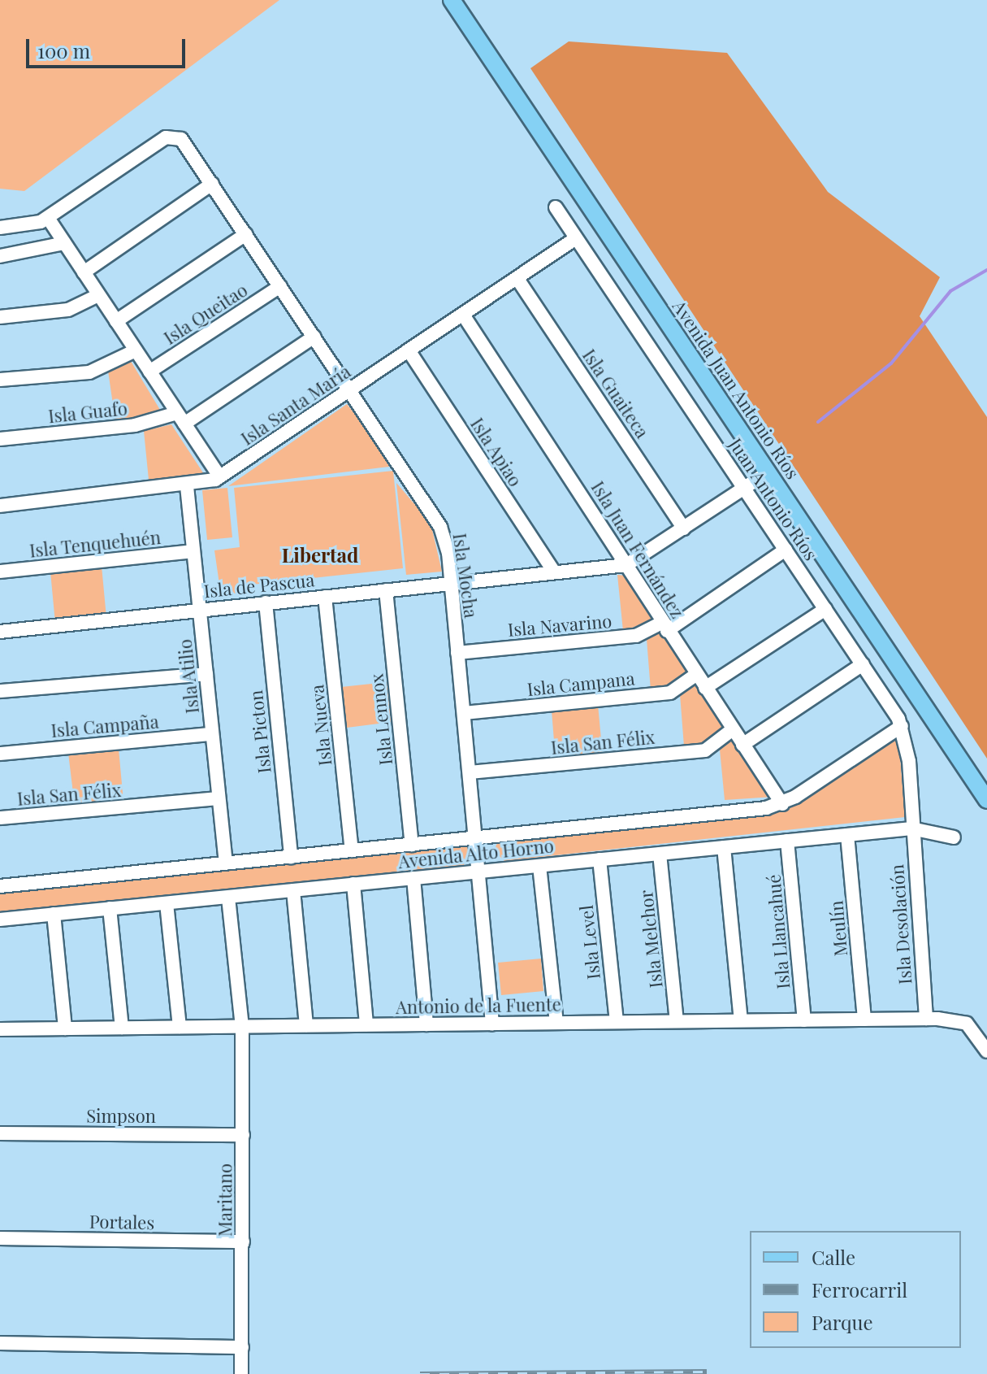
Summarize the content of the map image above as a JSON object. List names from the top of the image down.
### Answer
{
  "streets": {
    "main road": ["Avenida Juan Antonio Ríos"],
    "street": [
      "Isla Queitao",
      "Isla Guaiteca",
      "Isla Santa María",
      "Isla Guafo",
      "Isla Apiao",
      "Juan Antonio Ríos",
      "Isla Tenquehuén",
      "Isla Juan Fernández",
      "Isla Mocha",
      "Isla de Pascua",
      "Isla Navarino",
      "Isla Atilio",
      "Isla Campana",
      "Isla Lennox",
      "Isla Nueva",
      "Isla Campaña",
      "Isla Picton",
      "Isla San Félix",
      "Avenida Alto Horno",
      "Isla Desolación",
      "Meulín",
      "Isla Llancahué",
      "Isla Melchor",
      "Isla Level",
      "Antonio de la Fuente",
      "Simpson",
      "Maritano",
      "Portales"
    ]
  },
  "crossings": [
    ["Isla Queitao", "Isla Mocha"],
    ["Avenida Juan Antonio Ríos", "Isla de Pascua"],
    ["Isla Guaiteca", "Isla Santa María"],
    ["Isla Guaiteca", "Isla de Pascua"],
    ["Isla Santa María", "Isla Apiao"],
    ["Isla Santa María", "Juan Antonio Ríos"],
    ["Isla Santa María", "Isla Juan Fernández"],
    ["Isla Santa María", "Isla Mocha"],
    ["Isla Santa María", "Isla Atilio"],
    ["Isla Guafo", "Isla Mocha"],
    ["Isla Apiao", "Isla de Pascua"],
    ["Juan Antonio Ríos", "Isla de Pascua"],
    ["Juan Antonio Ríos", "Isla Navarino"],
    ["Juan Antonio Ríos", "Avenida Alto Horno"],
    ["Juan Antonio Ríos", "Isla Desolación"],
    ["Isla Tenquehuén", "Isla Atilio"],
    ["Isla Juan Fernández", "Isla de Pascua"],
    ["Isla Juan Fernández", "Isla Navarino"],
    ["Isla Juan Fernández", "Isla Campana"],
    ["Isla Juan Fernández", "Isla San Félix"],
    ["Isla Juan Fernández", "Avenida Alto Horno"],
    ["Isla Mocha", "Isla de Pascua"],
    ["Isla Mocha", "Isla Navarino"],
    ["Isla Mocha", "Isla Campana"],
    ["Isla Mocha", "Isla San Félix"],
    ["Isla Mocha", "Avenida Alto Horno"],
    ["Isla Mocha", "Antonio de la Fuente"],
    ["Isla de Pascua", "Isla Atilio"],
    ["Isla de Pascua", "Isla Lennox"],
    ["Isla de Pascua", "Isla Nueva"],
    ["Isla de Pascua", "Isla Picton"],
    ["Isla Atilio", "Isla Campaña"],
    ["Isla Atilio", "Isla San Félix"],
    ["Isla Atilio", "Avenida Alto Horno"],
    ["Isla Lennox", "Avenida Alto Horno"],
    ["Isla Nueva", "Avenida Alto Horno"],
    ["Isla Picton", "Avenida Alto Horno"],
    ["Avenida Alto Horno", "Isla Desolación"],
    ["Avenida Alto Horno", "Meulín"],
    ["Avenida Alto Horno", "Isla Llancahué"],
    ["Avenida Alto Horno", "Isla Melchor"],
    ["Avenida Alto Horno", "Isla Level"],
    ["Isla Desolación", "Antonio de la Fuente"],
    ["Meulín", "Antonio de la Fuente"],
    ["Isla Llancahué", "Antonio de la Fuente"],
    ["Isla Melchor", "Antonio de la Fuente"],
    ["Isla Level", "Antonio de la Fuente"],
    ["Antonio de la Fuente", "Maritano"],
    ["Simpson", "Maritano"],
    ["Maritano", "Portales"]
  ],
  "districts": ["Libertad"],
  "legend": ["Calle", "Ferrocarril", "Parque"],
  "scale_bar": "100 m"
}
